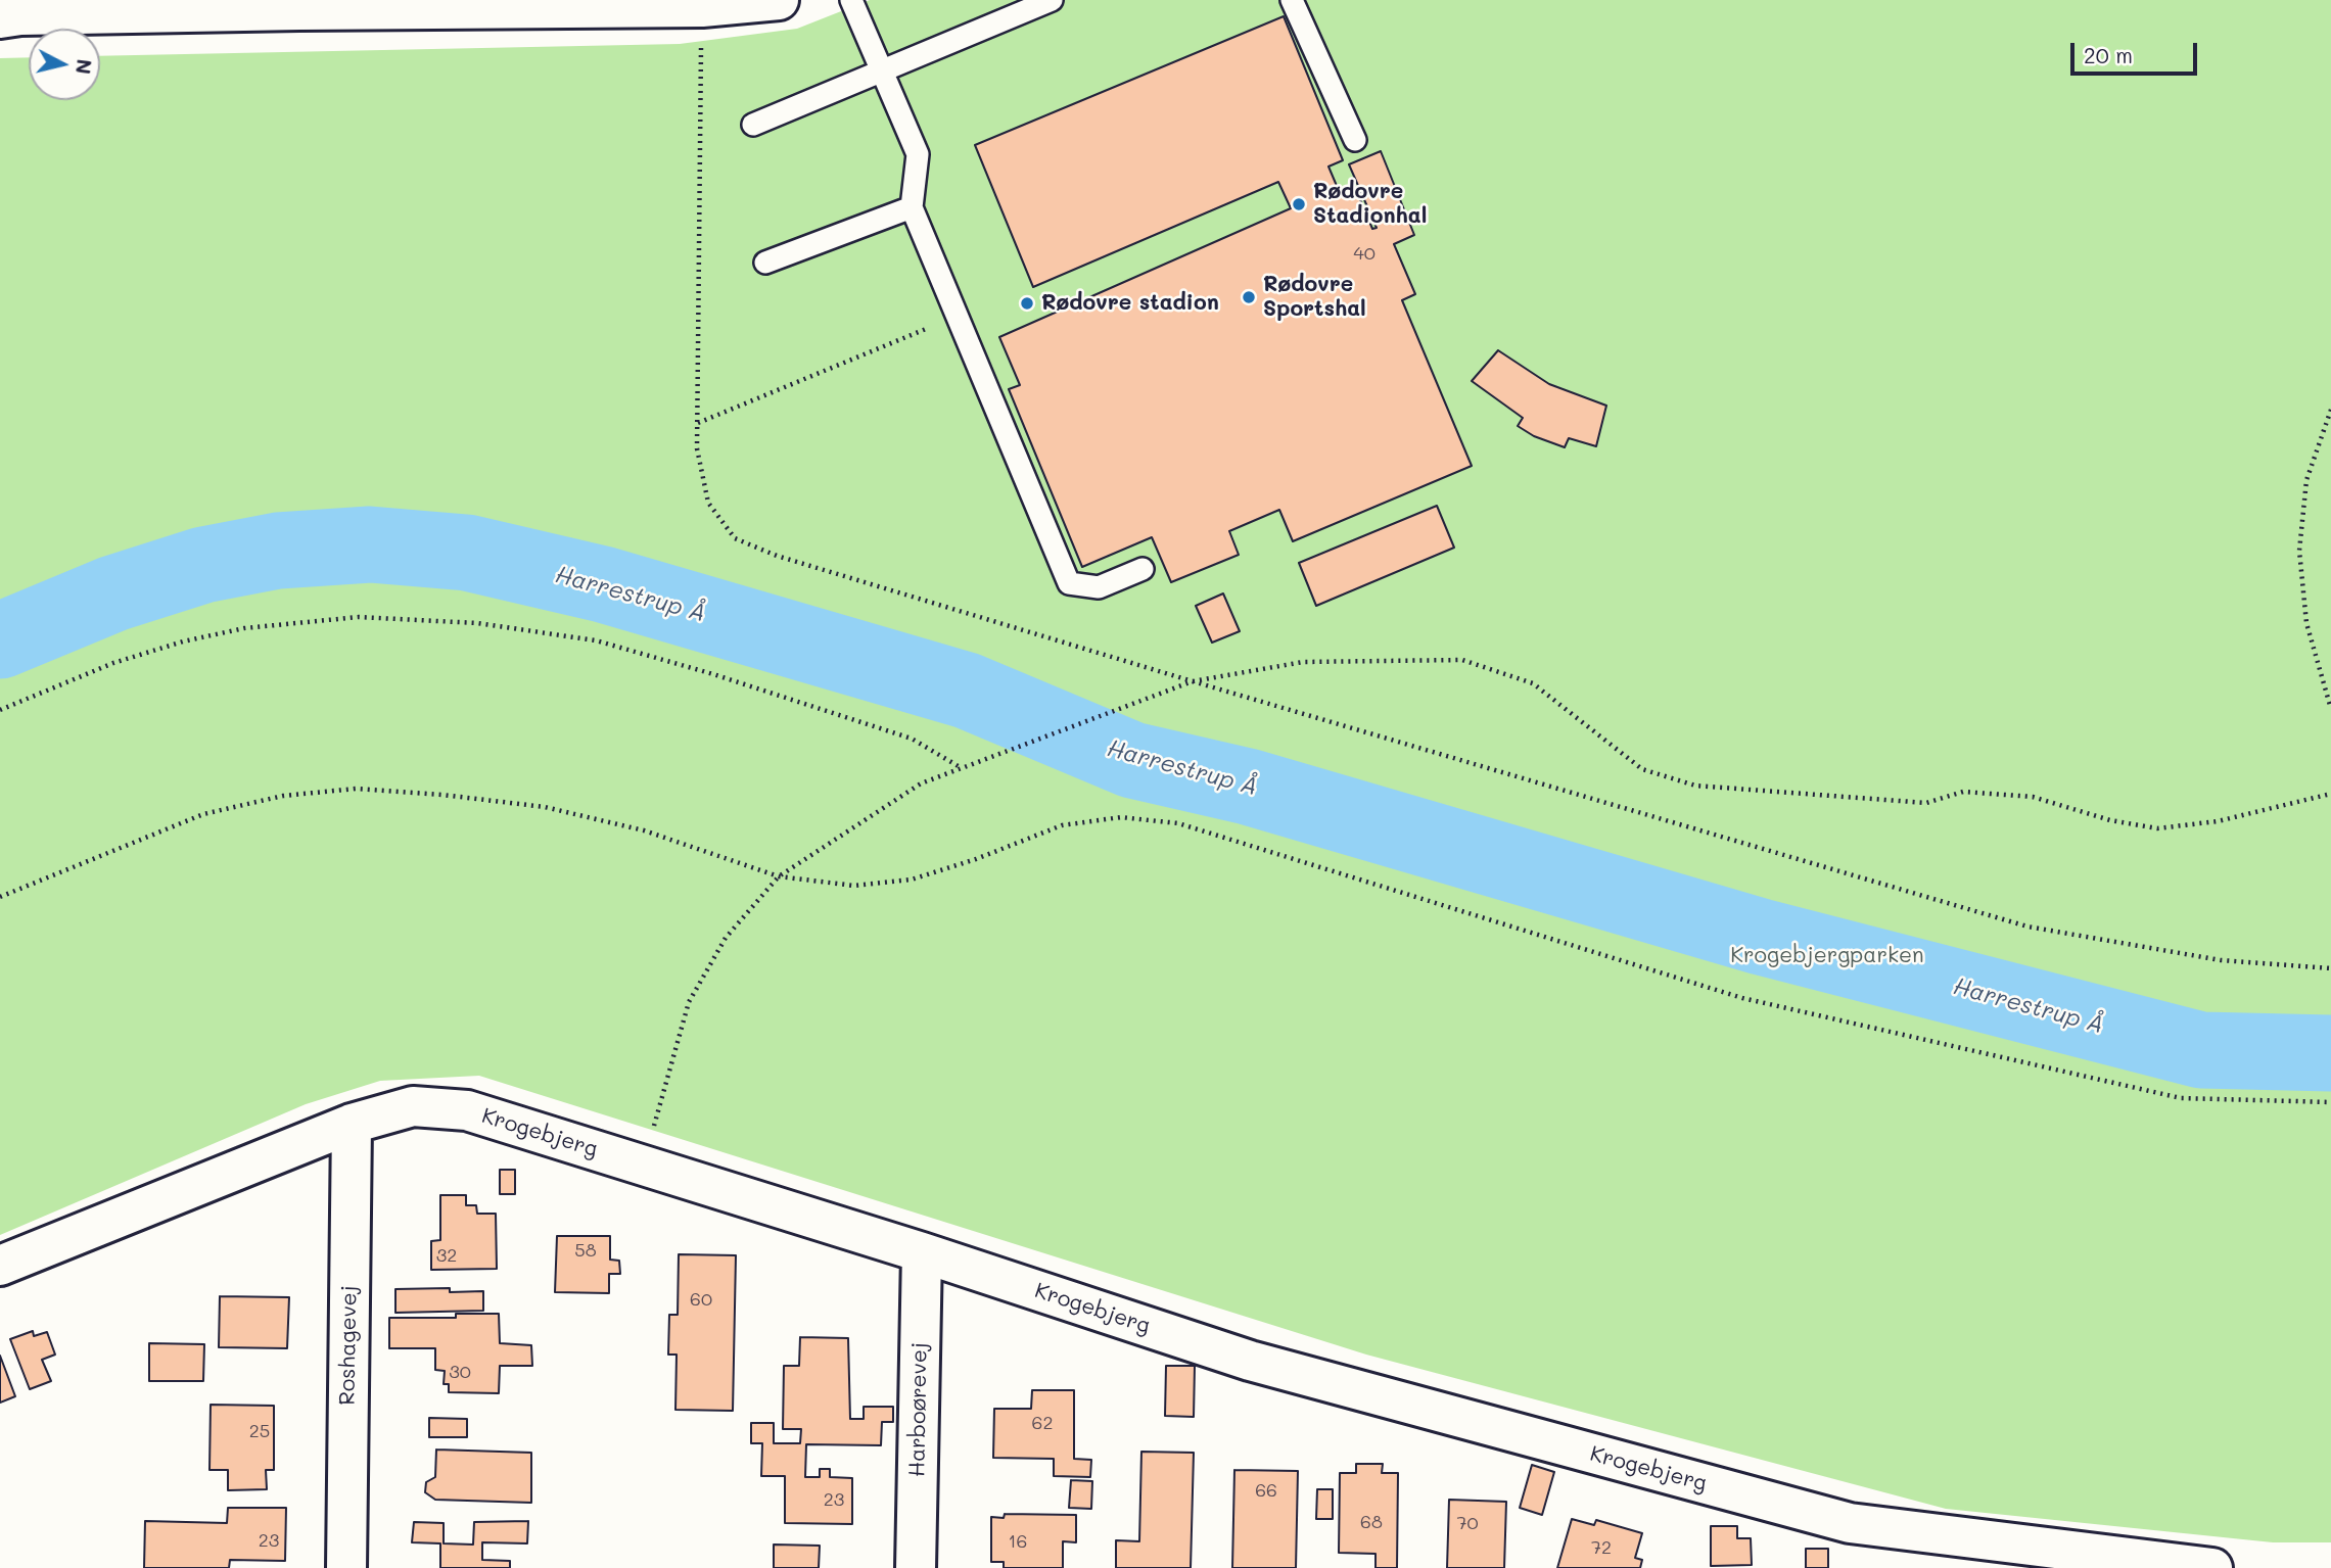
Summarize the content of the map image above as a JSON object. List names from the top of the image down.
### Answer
{
  "streets": {
    "street": ["Krogebjerg", "Roshagevej", "Harboørevej"]
  },
  "crossings": [
    ["Krogebjerg", "Roshagevej"],
    ["Krogebjerg", "Harboørevej"]
  ],
  "water": ["Harrestrup Å"],
  "parks": ["Krogebjergparken"],
  "places": ["Rødovre Stadionhal", "Rødovre Sportshal", "Rødovre stadion"],
  "house_numbers": [
    "40",
    "58",
    "32",
    "60",
    "30",
    "62",
    "25",
    "66",
    "23",
    "68",
    "70",
    "23",
    "16",
    "72"
  ],
  "scale_bar": "20 m",
  "north": "right"
}
